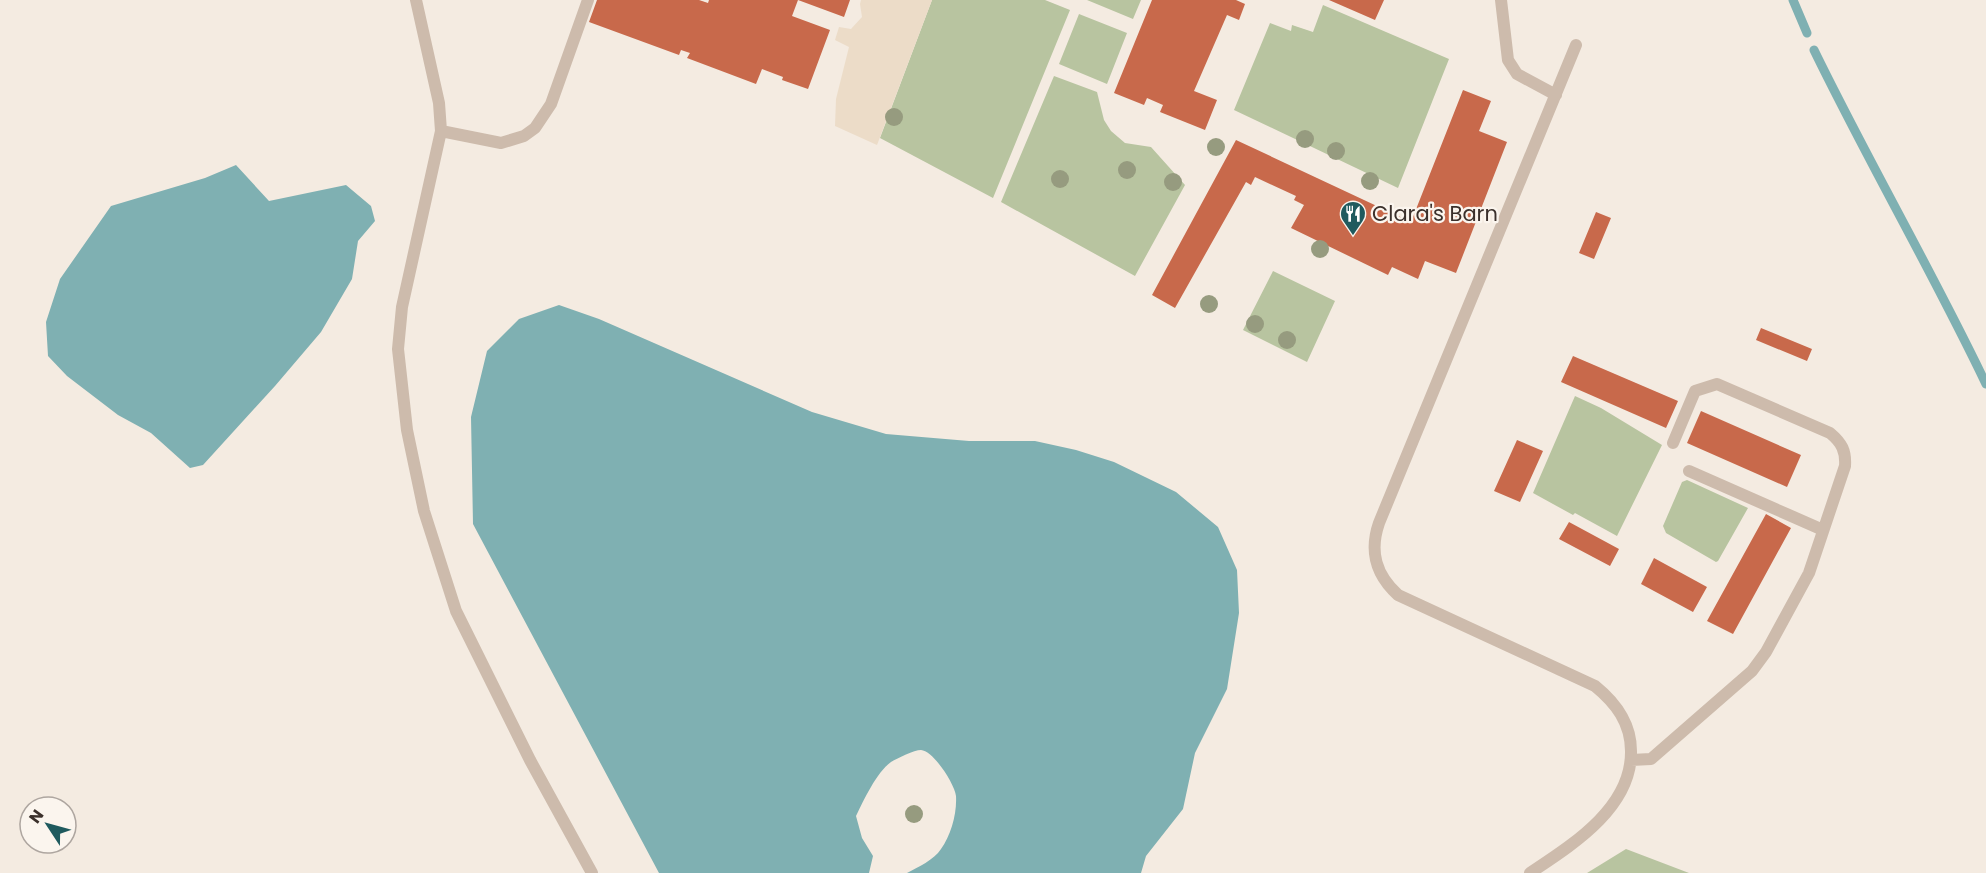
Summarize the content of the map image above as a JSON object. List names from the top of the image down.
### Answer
{
  "places": {
    "restaurant": ["Clara's Barn"]
  },
  "north": "top left"
}
